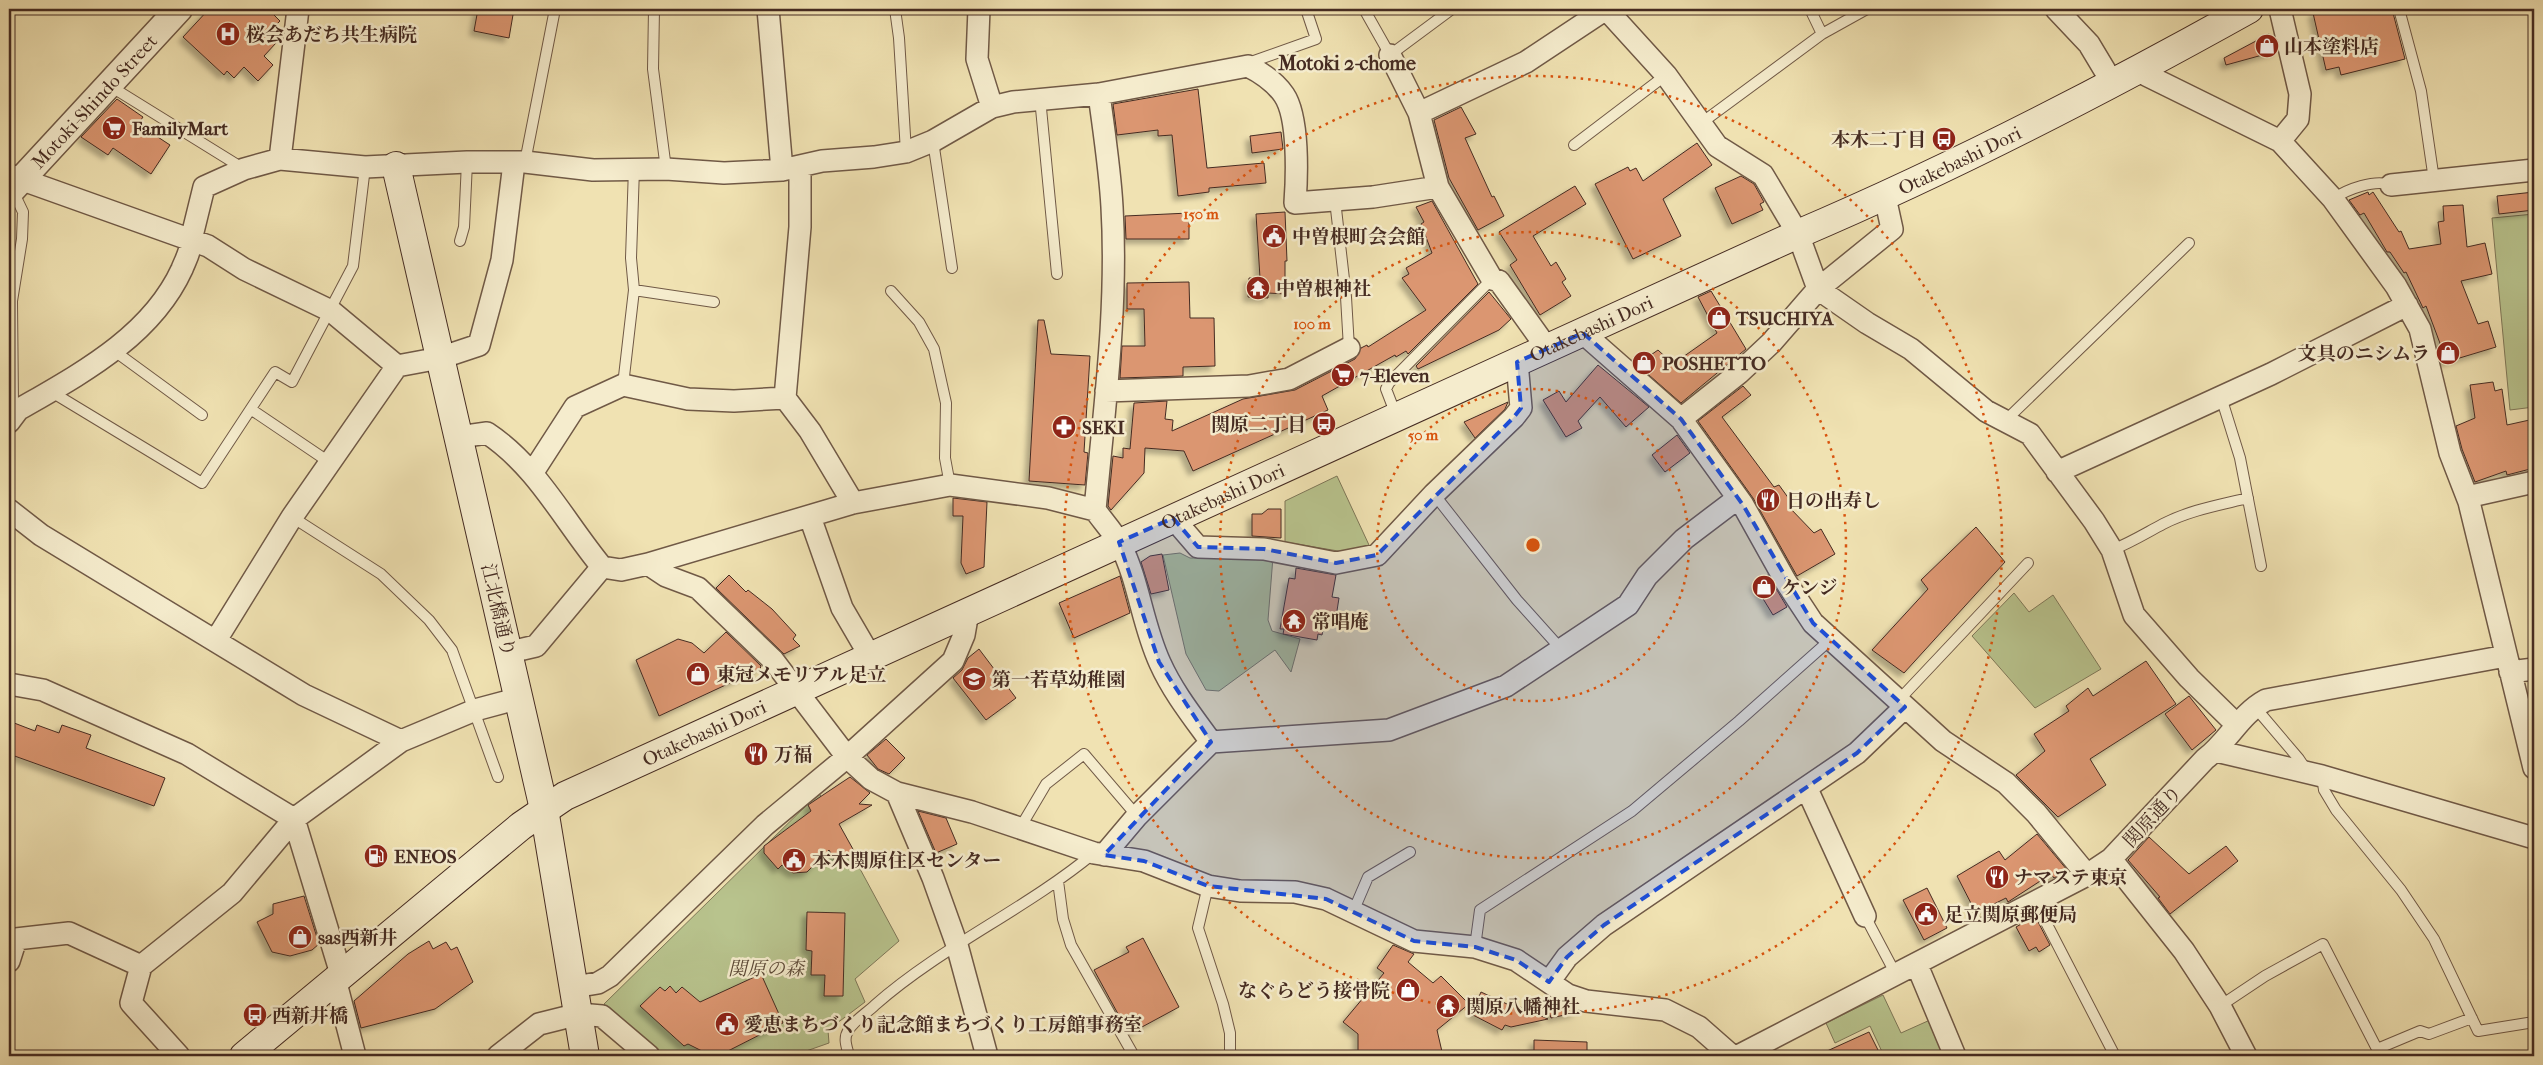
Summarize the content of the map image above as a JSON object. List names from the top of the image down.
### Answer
{
  "streets": {
    "main road": ["Otakebashi Dori", "江北橋通り"],
    "street": ["Motoki-Shindo Street", "関原通り"]
  },
  "crossings": [
    ["Otakebashi Dori", "江北橋通り"]
  ],
  "districts": ["Motoki 2-chome"],
  "parks": ["関原の森"],
  "places": {
    "hospital": ["桜会あだち共生病院"],
    "shop": [
      "山本塗料店",
      "TSUCHIYA",
      "文具のニシムラ",
      "POSHETTO",
      "ケンジ",
      "東冠メモリアル足立",
      "sas西新井",
      "なぐらどう接骨院"
    ],
    "supermarket": ["FamilyMart", "7-Eleven"],
    "bus stop": ["本木二丁目", "関原二丁目", "西新井橋"],
    "public building": [
      "中曽根町会会館",
      "本木関原住区センター",
      "足立関原郵便局",
      "愛恵まちづくり記念館まちづくり工房館事務室"
    ],
    "temple": ["中曽根神社", "常唱庵", "関原八幡神社"],
    "pharmacy": ["SEKI"],
    "restaurant": ["日の出寿し", "万福", "ナマステ東京"],
    "school or university": ["第一若草幼稚園"],
    "fuel station": ["ENEOS"]
  },
  "rings": ["150 m", "100 m", "50 m"]
}
